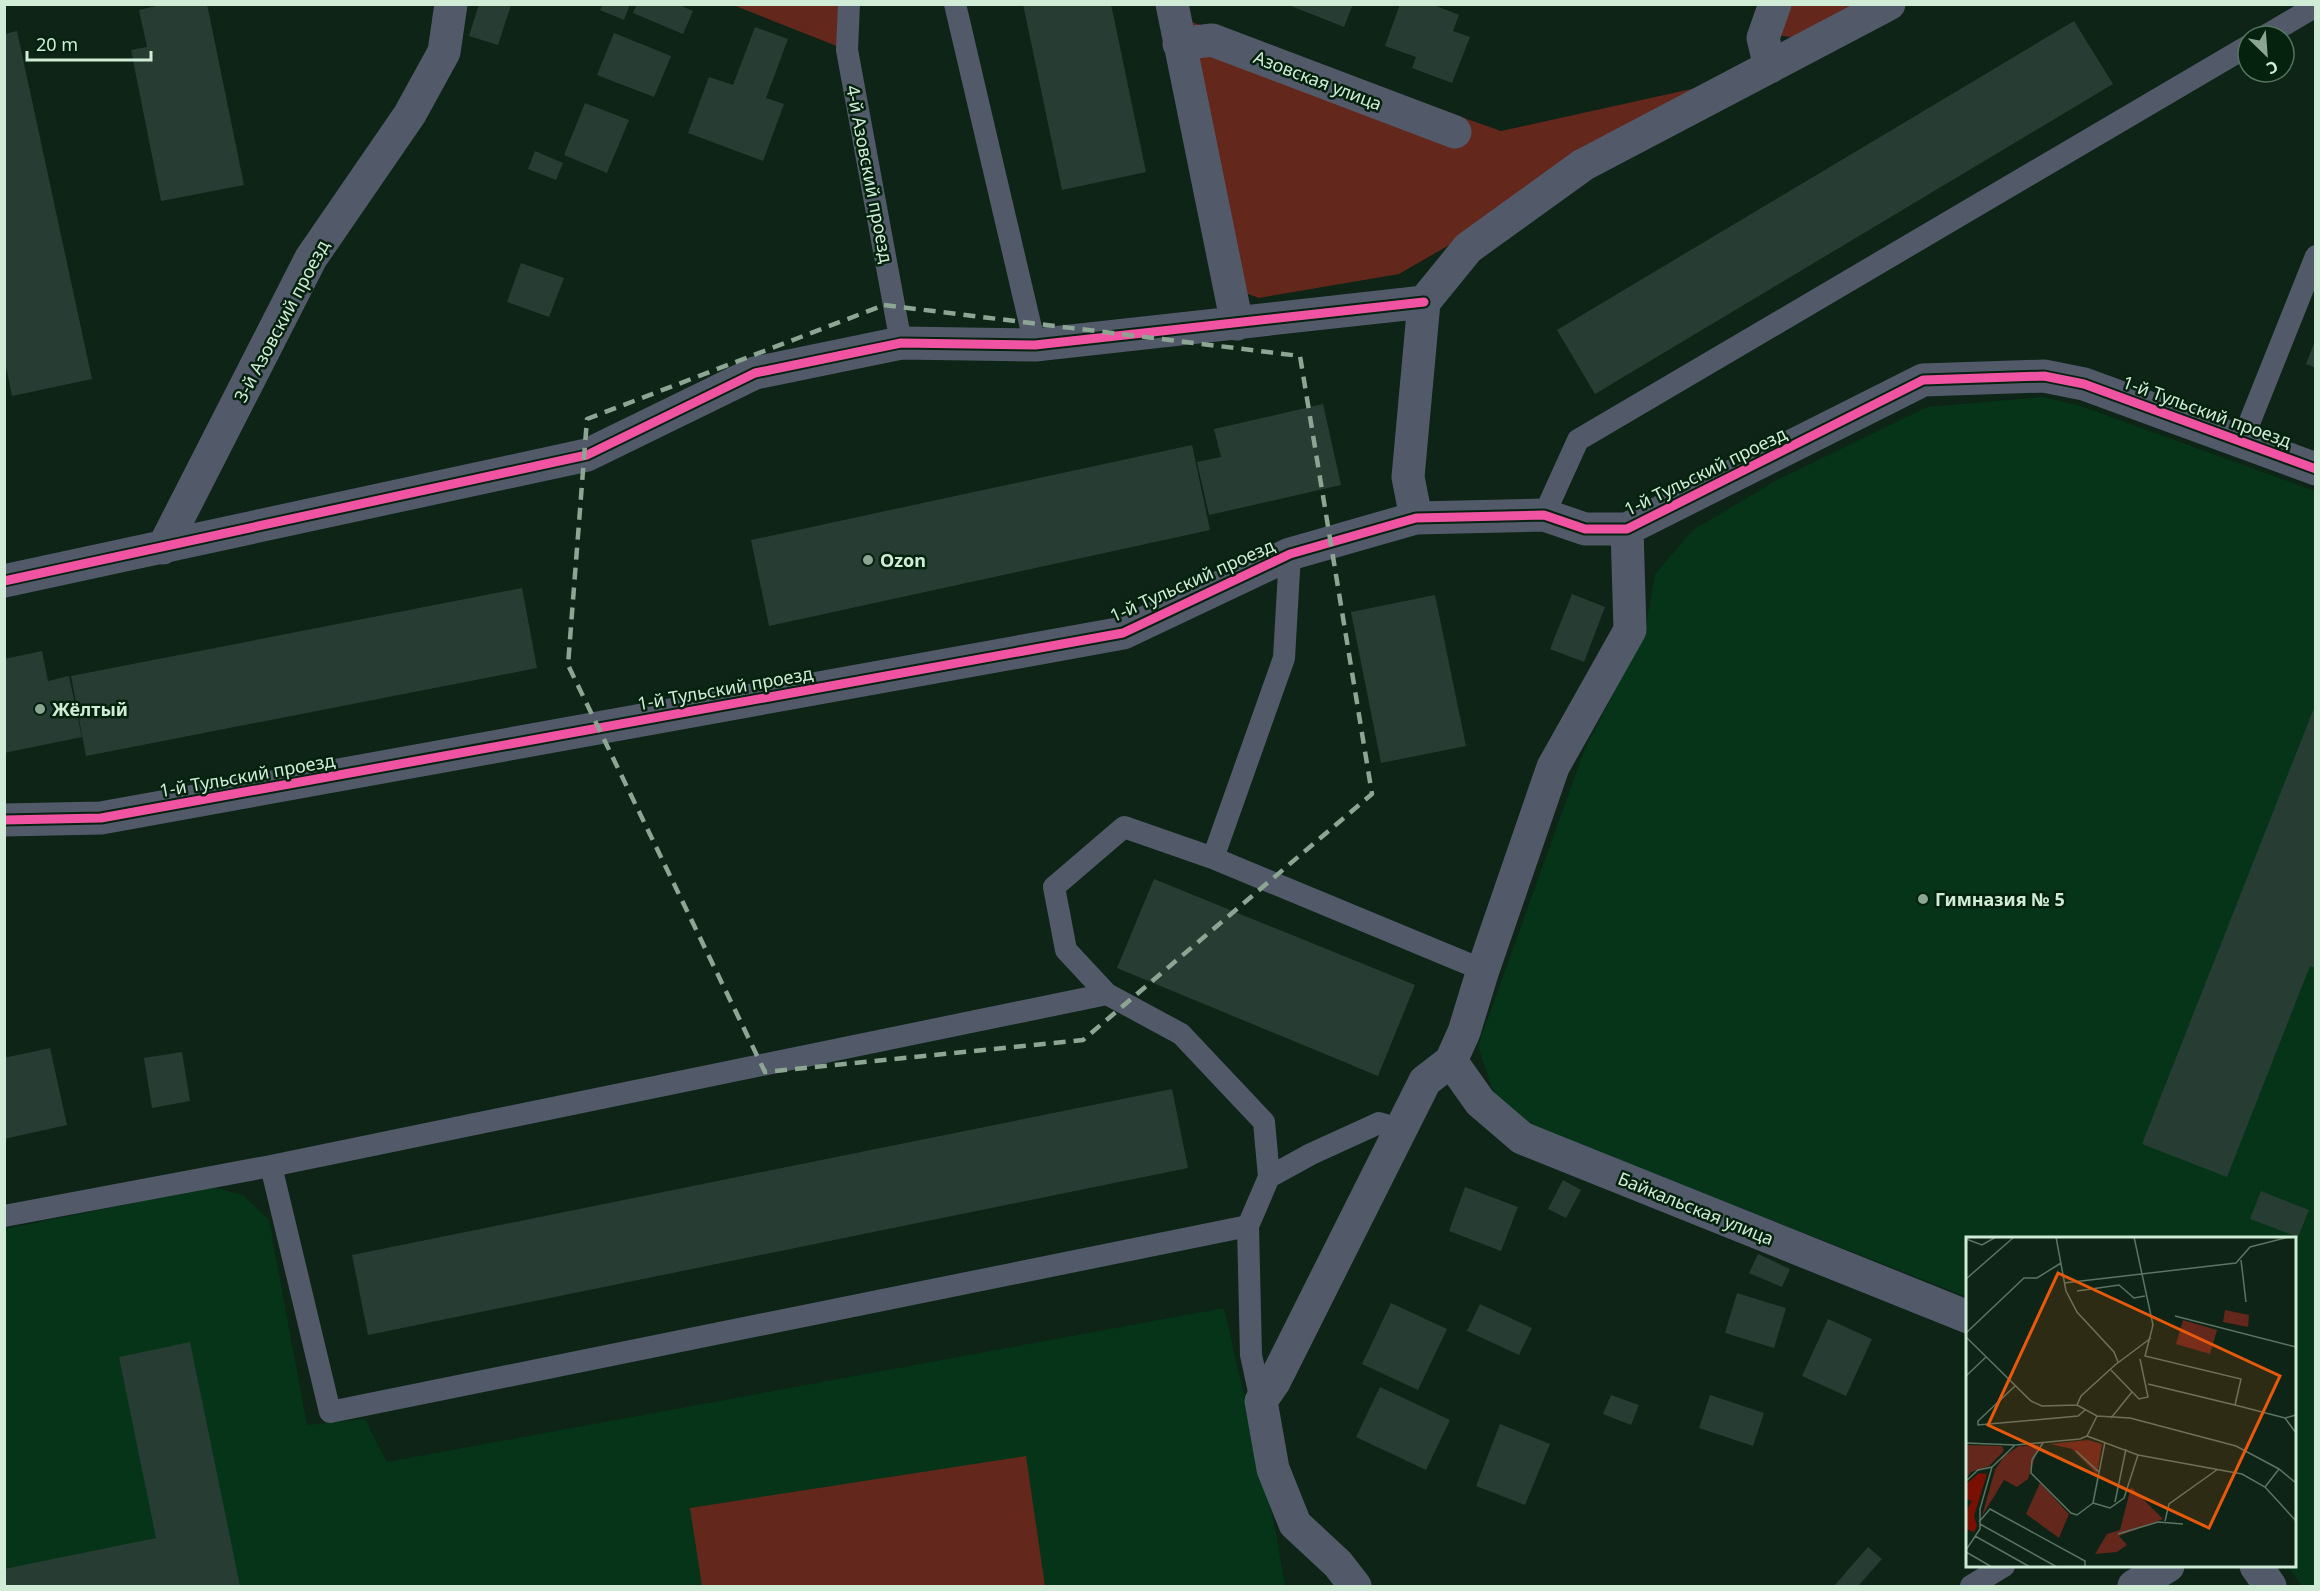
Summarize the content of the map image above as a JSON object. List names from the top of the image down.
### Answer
{
  "streets": {
    "street": [
      "Азовская улица",
      "3-й Азовский проезд",
      "1-й Тульский проезд",
      "Байкальская улица"
    ],
    "lane": ["4-й Азовский проезд"]
  },
  "places": ["Ozon", "Жёлтый", "Гимназия № 5"],
  "scale_bar": "20 m",
  "north": "bottom right"
}
